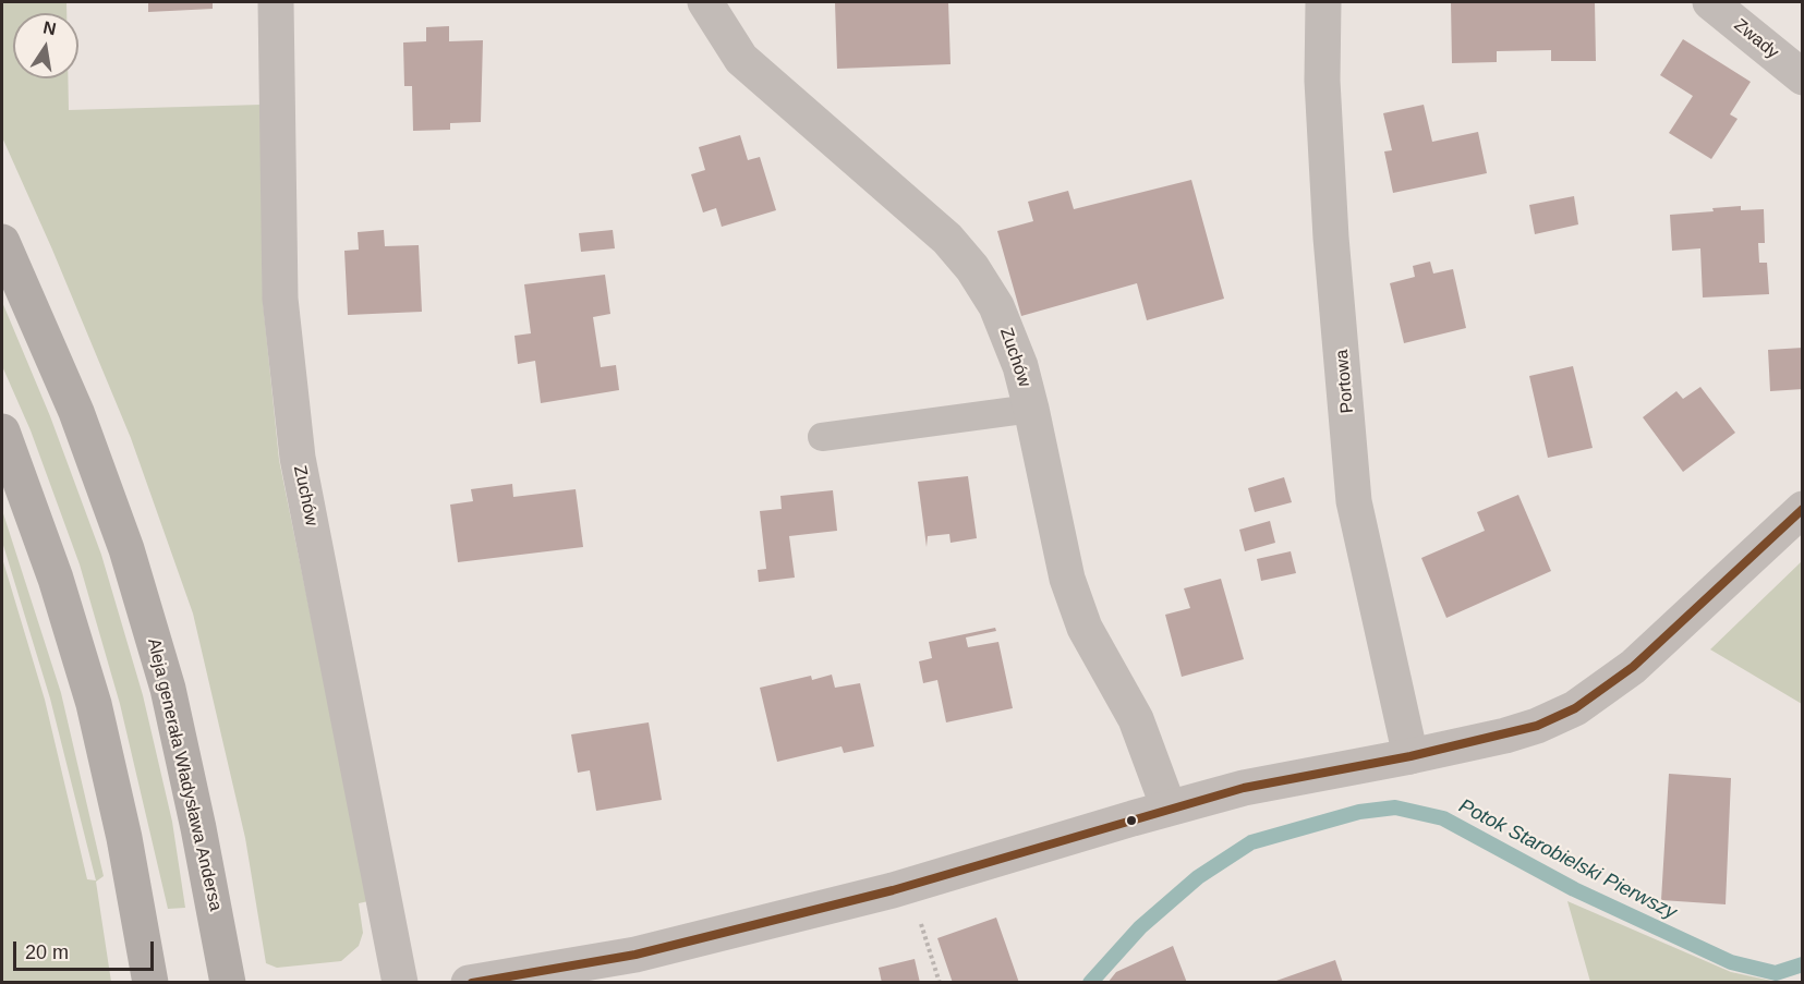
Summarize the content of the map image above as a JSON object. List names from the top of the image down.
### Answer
{
  "streets": {
    "main road": ["Aleja generała Władysława Andersa"],
    "street": ["Zwady", "Zuchów", "Portowa"]
  },
  "water": ["Potok Starobielski Pierwszy"],
  "scale_bar": "20 m",
  "north": "top"
}
